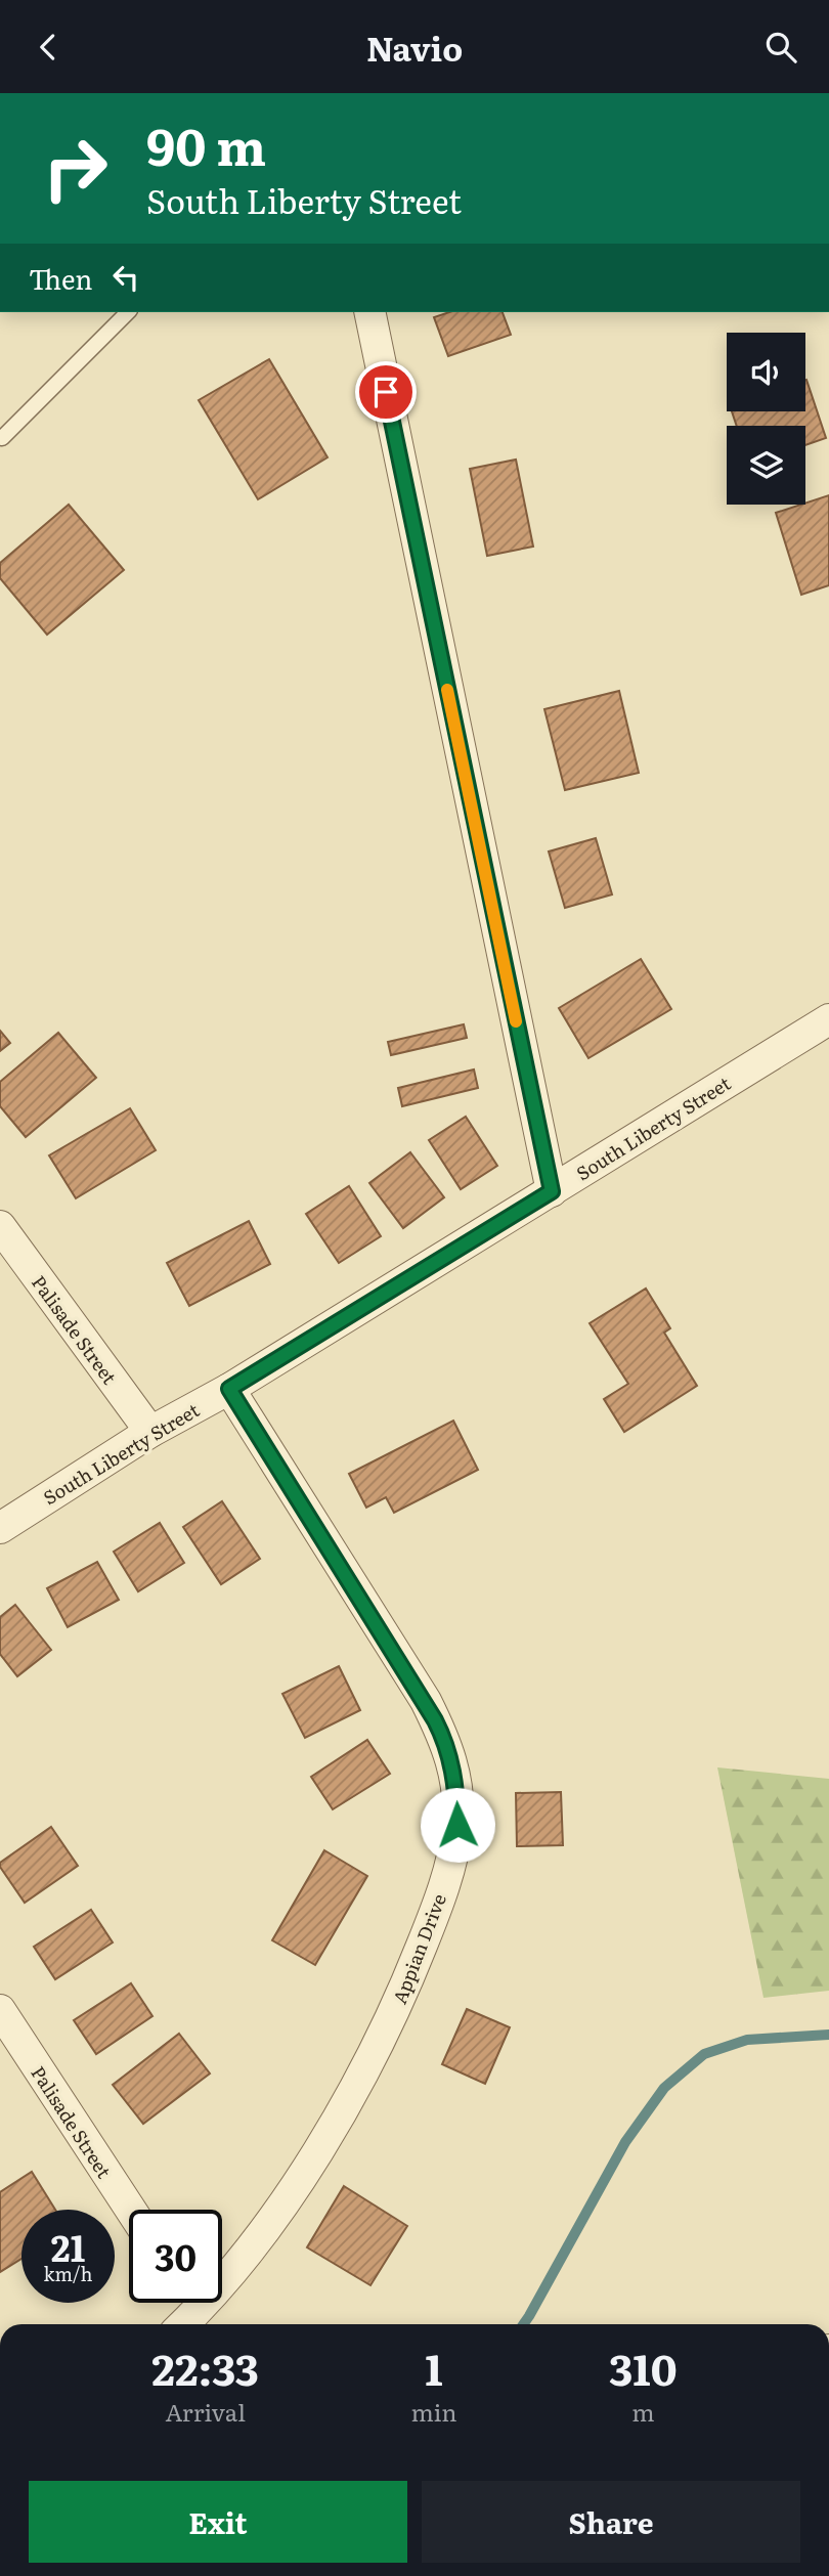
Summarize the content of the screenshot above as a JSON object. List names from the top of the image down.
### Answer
{
  "streets": {
    "street": ["South Liberty Street", "Palisade Street", "Appian Drive"]
  },
  "crossings": [
    ["South Liberty Street", "Palisade Street"],
    ["South Liberty Street", "Appian Drive"]
  ],
  "page": {
    "header": "Navio",
    "turn": ["90 m", "South Liberty Street"],
    "then": "Then",
    "speed": "21 km/h",
    "limit": "30",
    "eta": [
      "22:33",
      "Arrival",
      "1",
      "min",
      "310",
      "m"
    ],
    "buttons": ["Exit", "Share"]
  }
}
